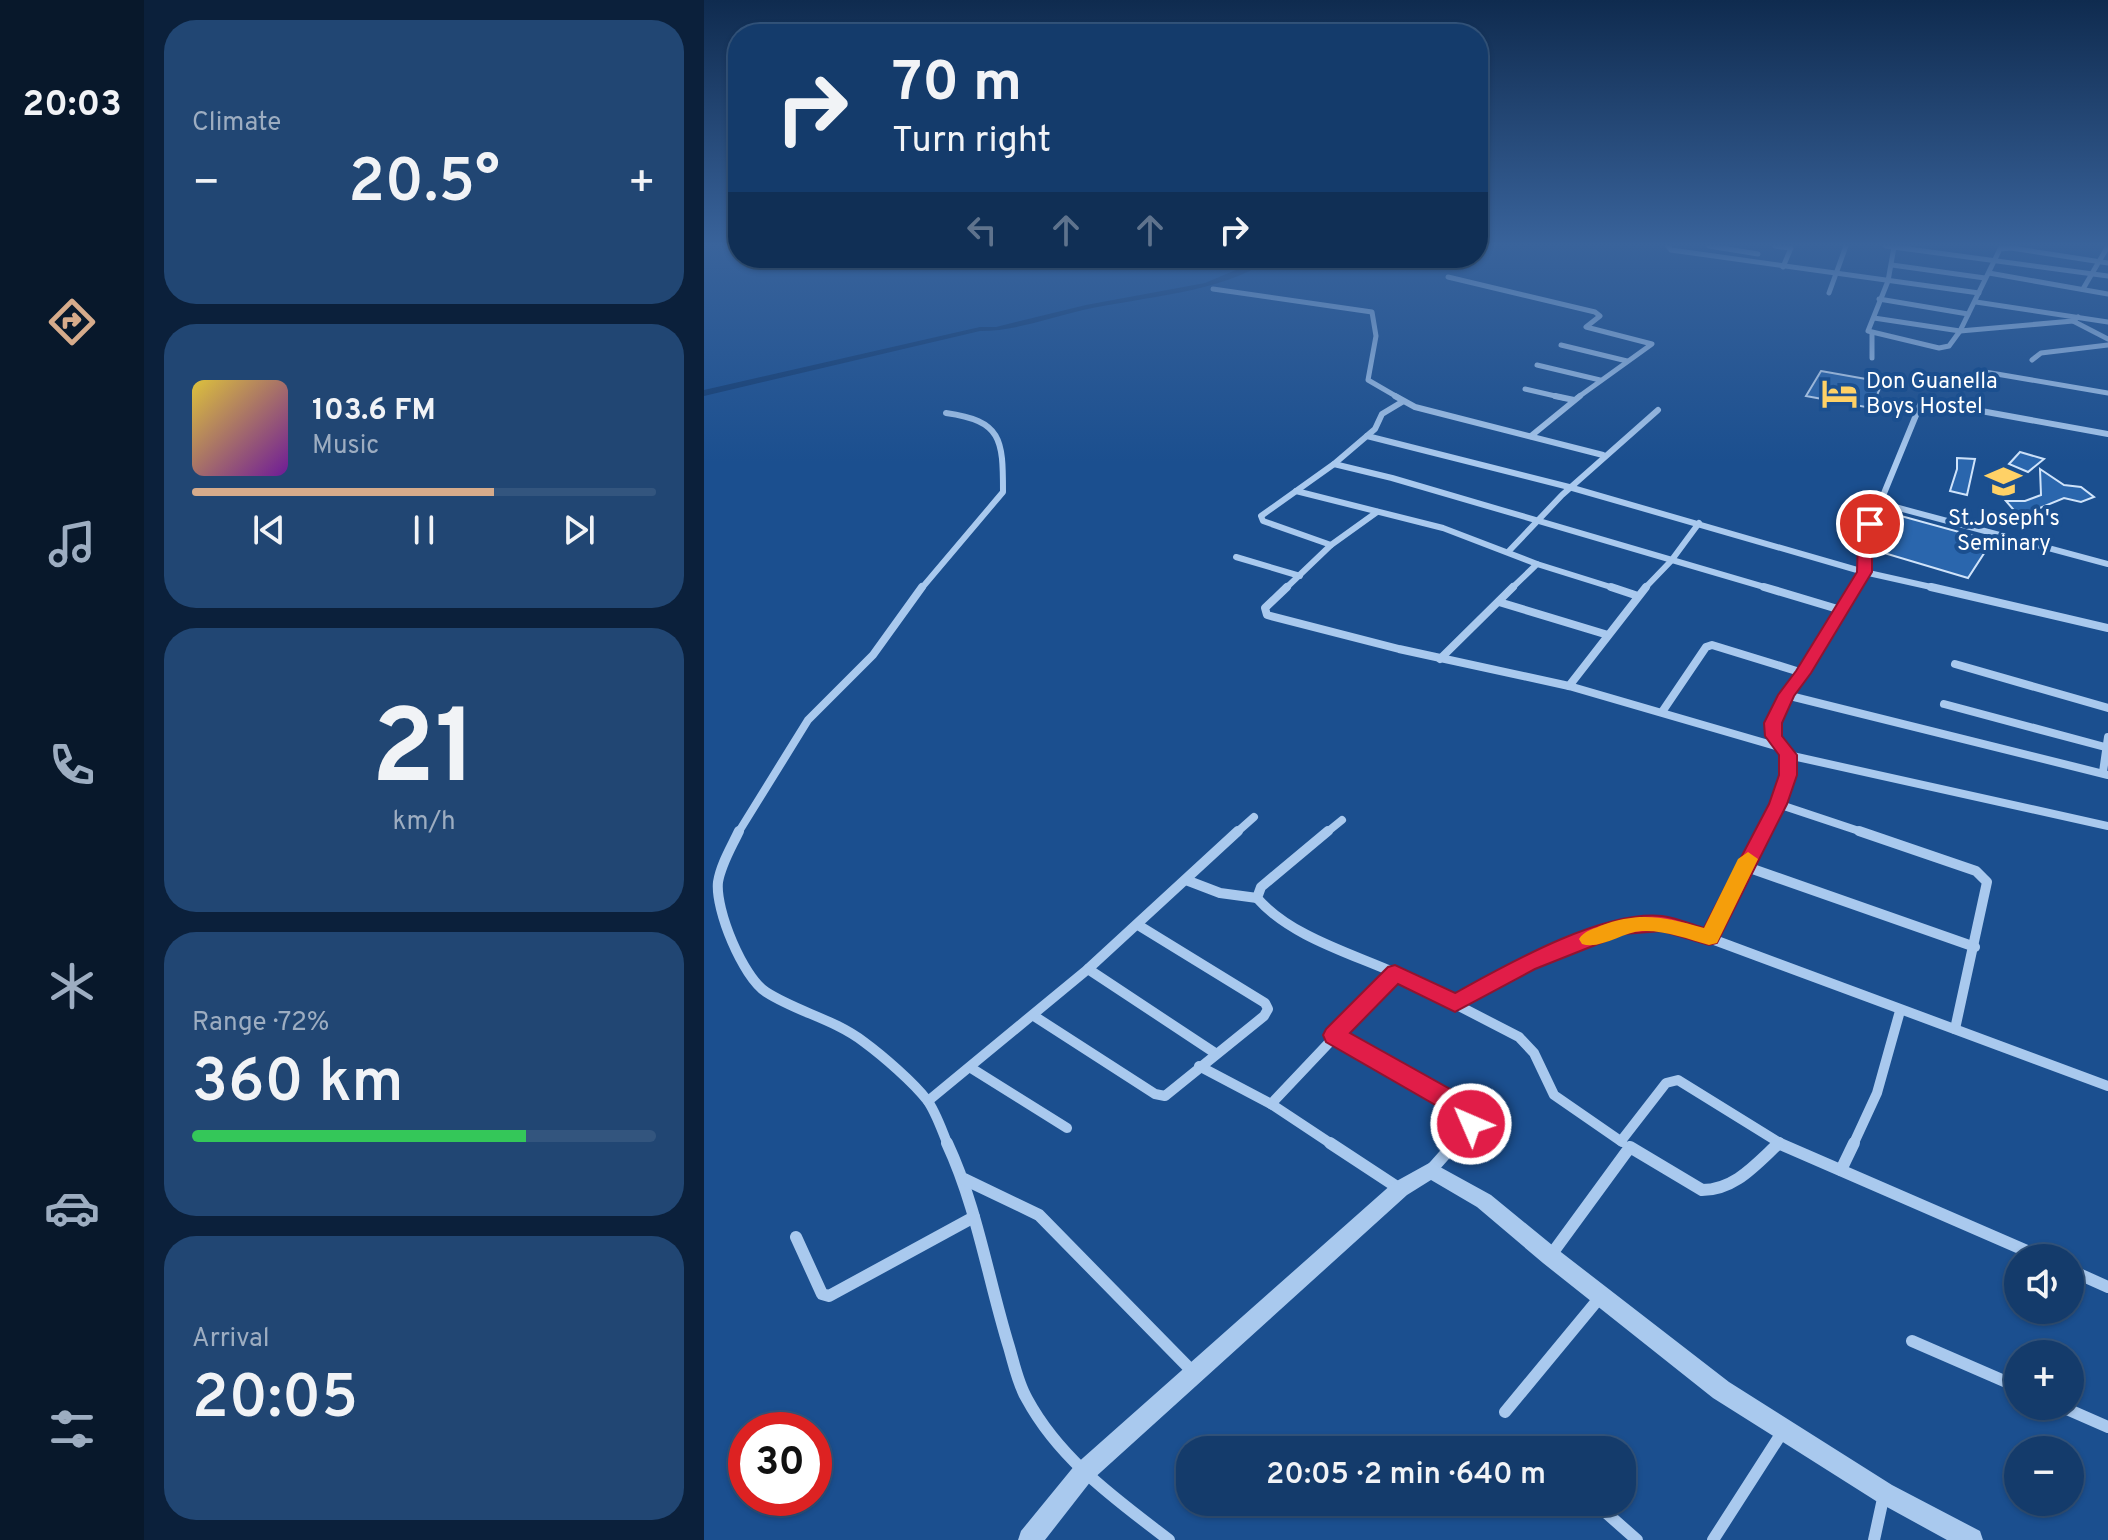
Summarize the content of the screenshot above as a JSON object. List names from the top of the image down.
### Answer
{
  "places": {
    "hotel": ["Don Guanella Boys Hostel"],
    "school or university": ["St.Joseph's Seminary"]
  },
  "page": {
    "tabs": "20:03",
    "tile": [
      "Climate",
      ["21", "km/h"],
      ["Range · 72%", "360 km"],
      ["Arrival", "20:05"]
    ],
    "turn": ["70 m", "Turn right"],
    "heat": ["−", "20.5°", "+"],
    "song": ["103.6 FM", "Music"],
    "map_buttons": ["+", "−"],
    "limit": "30",
    "trip": "20:05 · 2 min · 640 m"
  }
}
